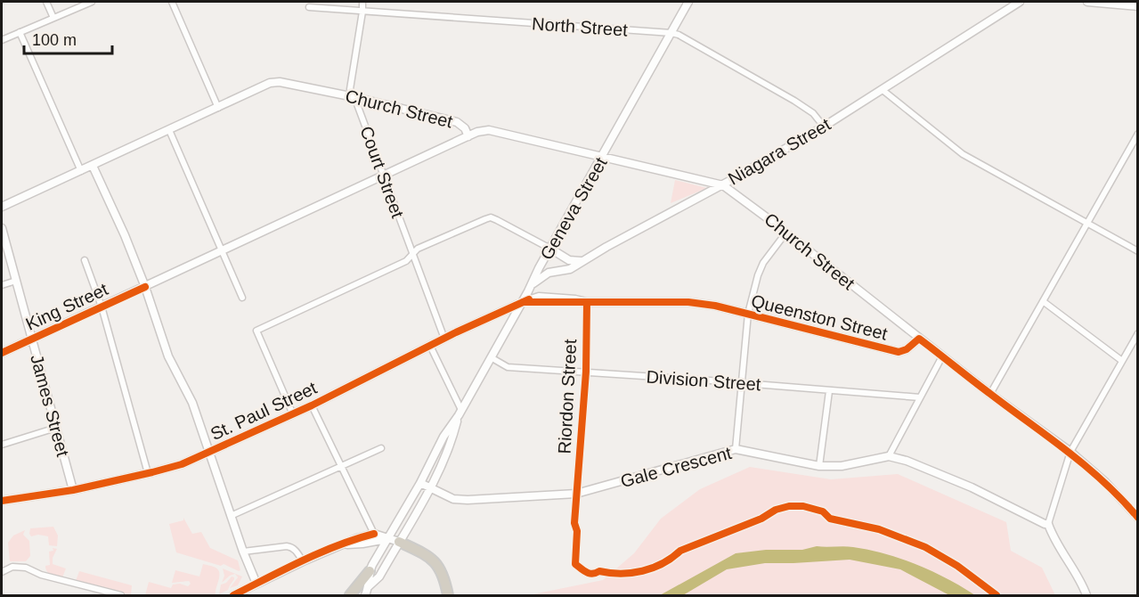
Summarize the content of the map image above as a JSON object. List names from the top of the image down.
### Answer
{
  "streets": {
    "main road": [
      "Church Street",
      "Niagara Street",
      "Geneva Street",
      "King Street",
      "Queenston Street",
      "James Street",
      "St. Paul Street",
      "Gale Crescent"
    ],
    "street": [
      "North Street",
      "Court Street",
      "Division Street",
      "Riordon Street"
    ]
  },
  "crossings": [
    ["North Street", "Niagara Street"],
    ["North Street", "Court Street"],
    ["North Street", "Geneva Street"],
    ["Church Street", "Niagara Street"],
    ["Church Street", "Court Street"],
    ["Church Street", "Geneva Street"],
    ["Church Street", "King Street"],
    ["Church Street", "Queenston Street"],
    ["Niagara Street", "Geneva Street"],
    ["Court Street", "King Street"],
    ["Court Street", "St. Paul Street"],
    ["Geneva Street", "Queenston Street"],
    ["Geneva Street", "Division Street"],
    ["Geneva Street", "St. Paul Street"],
    ["Geneva Street", "Gale Crescent"],
    ["King Street", "James Street"],
    ["Queenston Street", "Riordon Street"],
    ["Queenston Street", "St. Paul Street"],
    ["Division Street", "Riordon Street"],
    ["Riordon Street", "Gale Crescent"],
    ["James Street", "St. Paul Street"]
  ],
  "scale_bar": "100 m"
}
